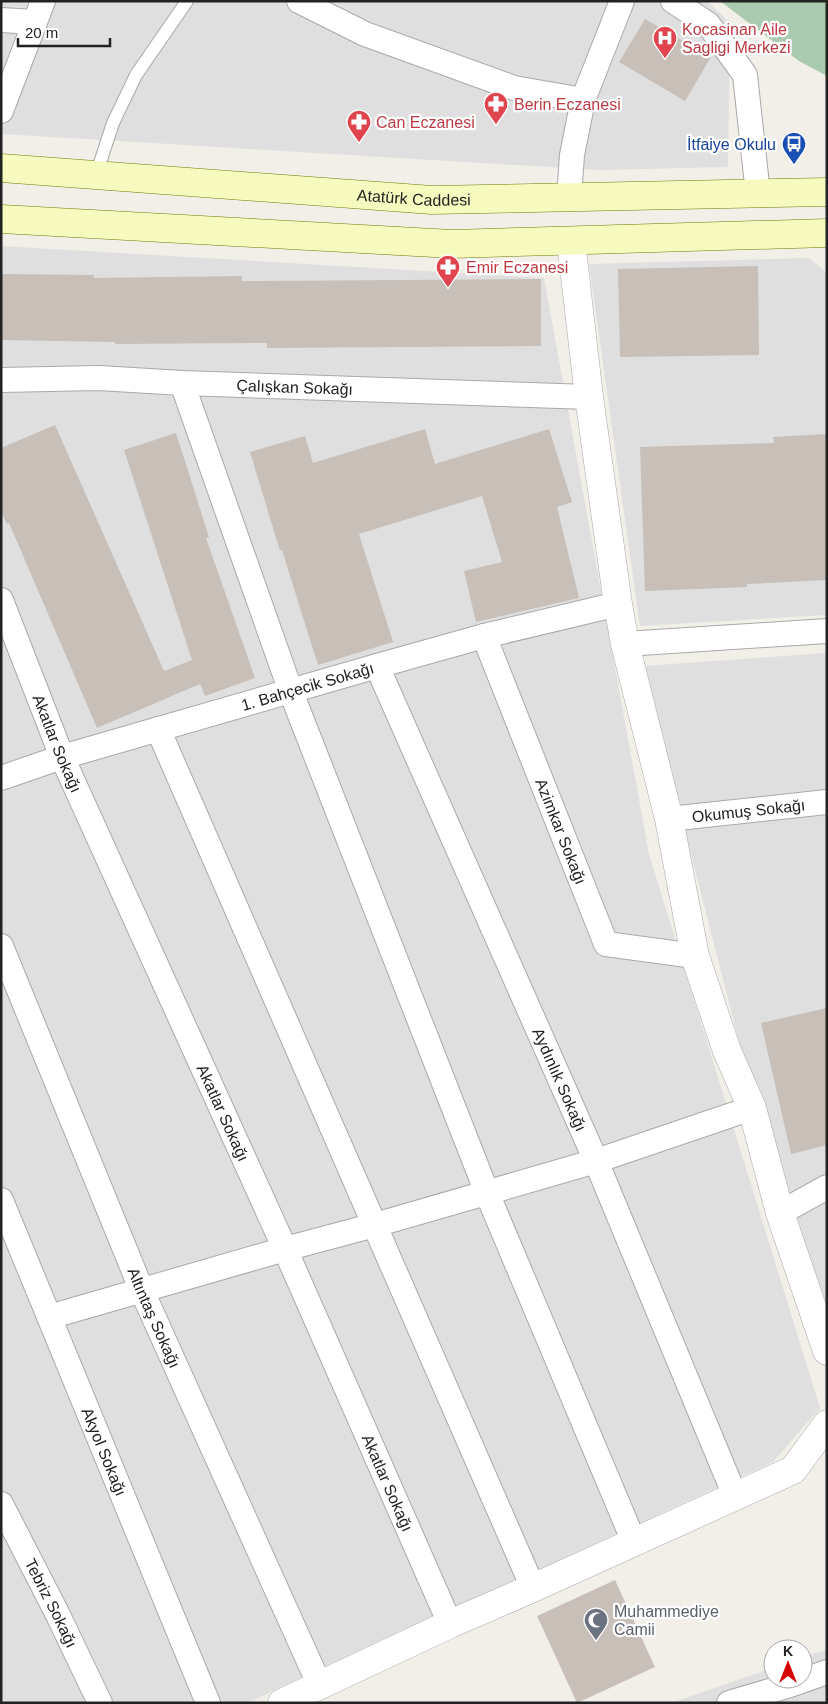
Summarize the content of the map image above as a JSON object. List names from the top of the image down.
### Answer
{
  "streets": {
    "main road": ["Atatürk Caddesi"],
    "street": [
      "Çalışkan Sokağı",
      "1. Bahçecik Sokağı",
      "Akatlar Sokağı",
      "Okumuş Sokağı",
      "Azimkar Sokağı",
      "Aydınlık Sokağı",
      "Altıntaş Sokağı",
      "Akyol Sokağı",
      "Tebriz Sokağı"
    ]
  },
  "crossings": [
    ["1. Bahçecik Sokağı", "Akatlar Sokağı"],
    ["1. Bahçecik Sokağı", "Azimkar Sokağı"],
    ["1. Bahçecik Sokağı", "Aydınlık Sokağı"]
  ],
  "places": {
    "hospital": ["Kocasinan Aile Sagligi Merkezi"],
    "pharmacy": ["Berin Eczanesi", "Can Eczanesi", "Emir Eczanesi"],
    "bus stop": ["İtfaiye Okulu"],
    "mosque": ["Muhammediye Camii"]
  },
  "scale_bar": "20 m",
  "north": "top"
}
